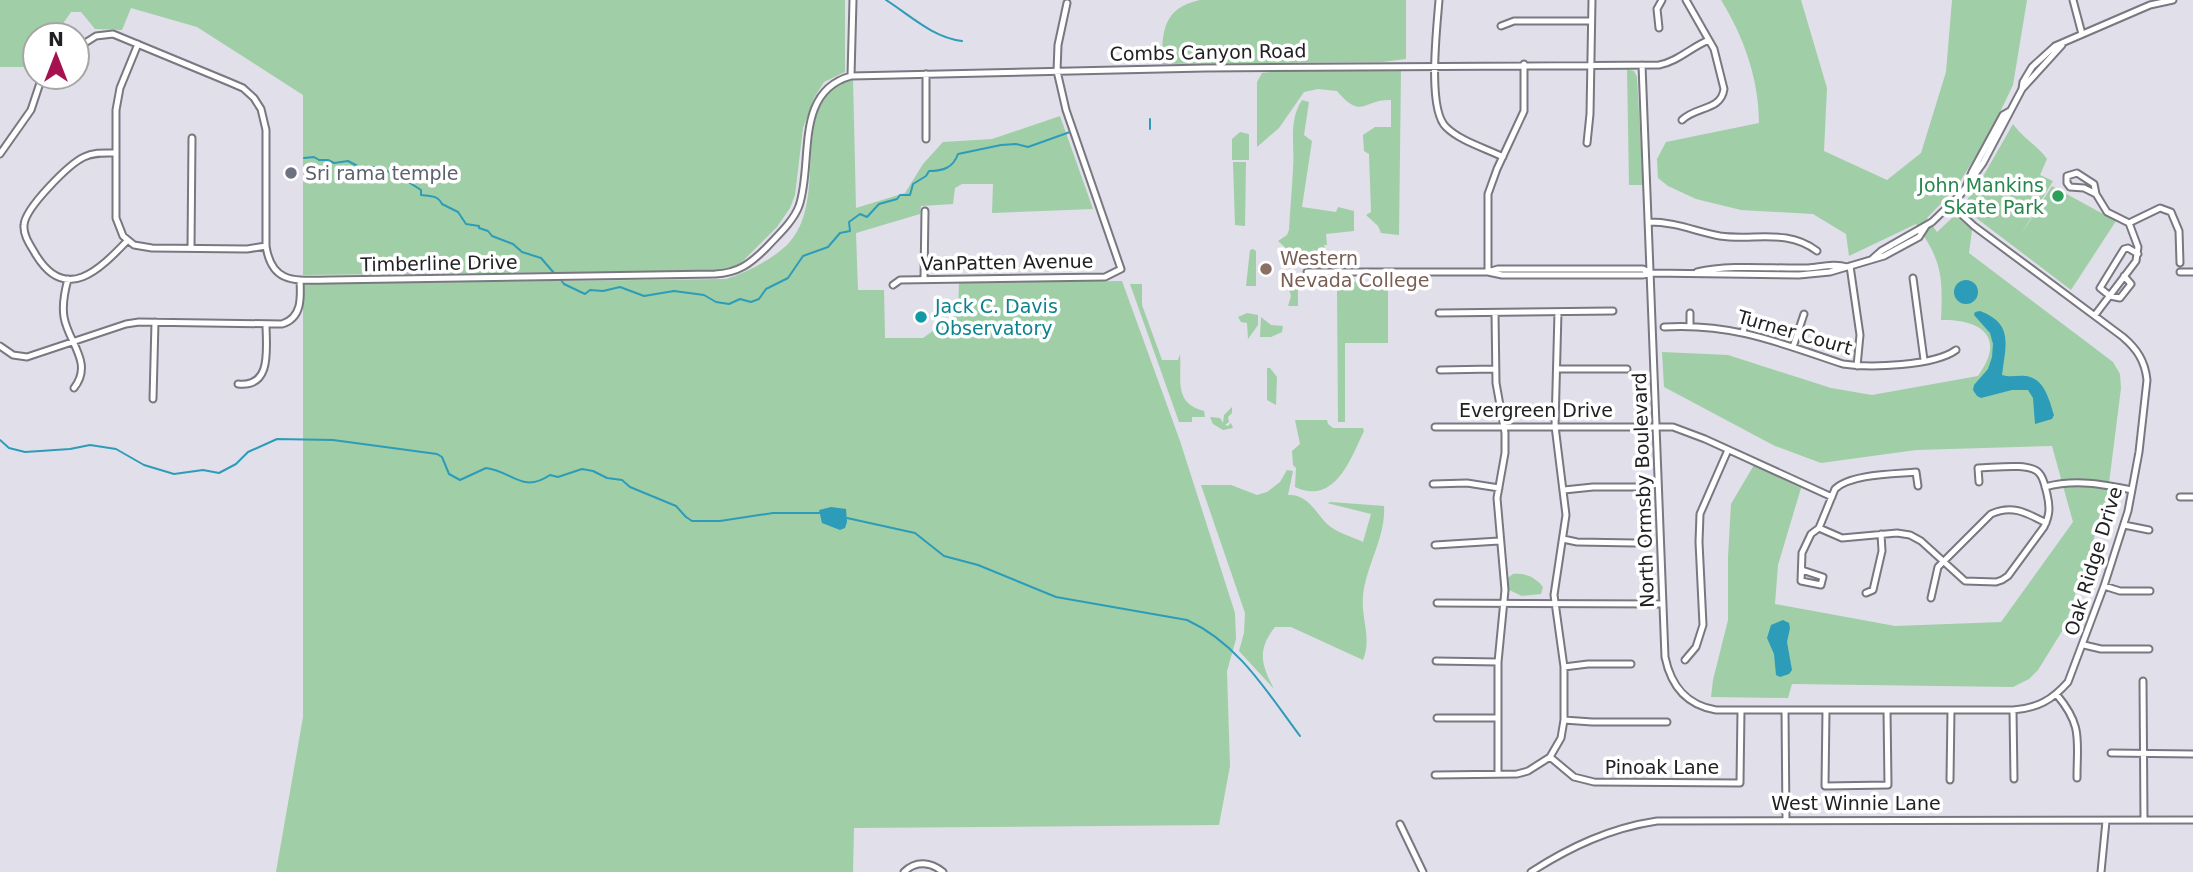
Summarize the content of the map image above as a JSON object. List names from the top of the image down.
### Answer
{
  "streets": {
    "street": [
      "Combs Canyon Road",
      "VanPatten Avenue",
      "Timberline Drive",
      "Turner Court",
      "Evergreen Drive",
      "North Ormsby Boulevard",
      "Oak Ridge Drive",
      "Pinoak Lane",
      "West Winnie Lane"
    ]
  },
  "crossings": [
    ["Combs Canyon Road", "VanPatten Avenue"],
    ["Combs Canyon Road", "Timberline Drive"],
    ["Combs Canyon Road", "North Ormsby Boulevard"],
    ["Turner Court", "North Ormsby Boulevard"],
    ["Evergreen Drive", "North Ormsby Boulevard"],
    ["North Ormsby Boulevard", "Pinoak Lane"]
  ],
  "places": [
    "Sri rama temple",
    "John Mankins Skate Park",
    "Western Nevada College",
    "Jack C. Davis Observatory"
  ],
  "north": "top"
}
